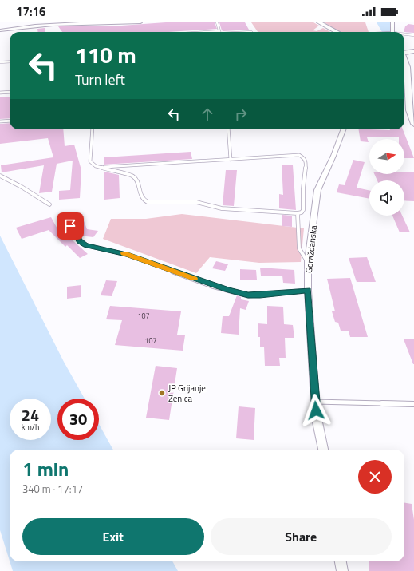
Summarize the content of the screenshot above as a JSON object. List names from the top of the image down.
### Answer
{
  "streets": {
    "street": ["Goraždanska"]
  },
  "places": ["JP Grijanje Zenica"],
  "house_numbers": ["107", "107"],
  "north": "right",
  "page": {
    "status": "17:16",
    "turn": ["110 m", "Turn left"],
    "speed": "24 km/h",
    "limit": "30",
    "heading": ["1 min", "340 m · 17:17"],
    "buttons": ["Exit", "Share"]
  }
}
